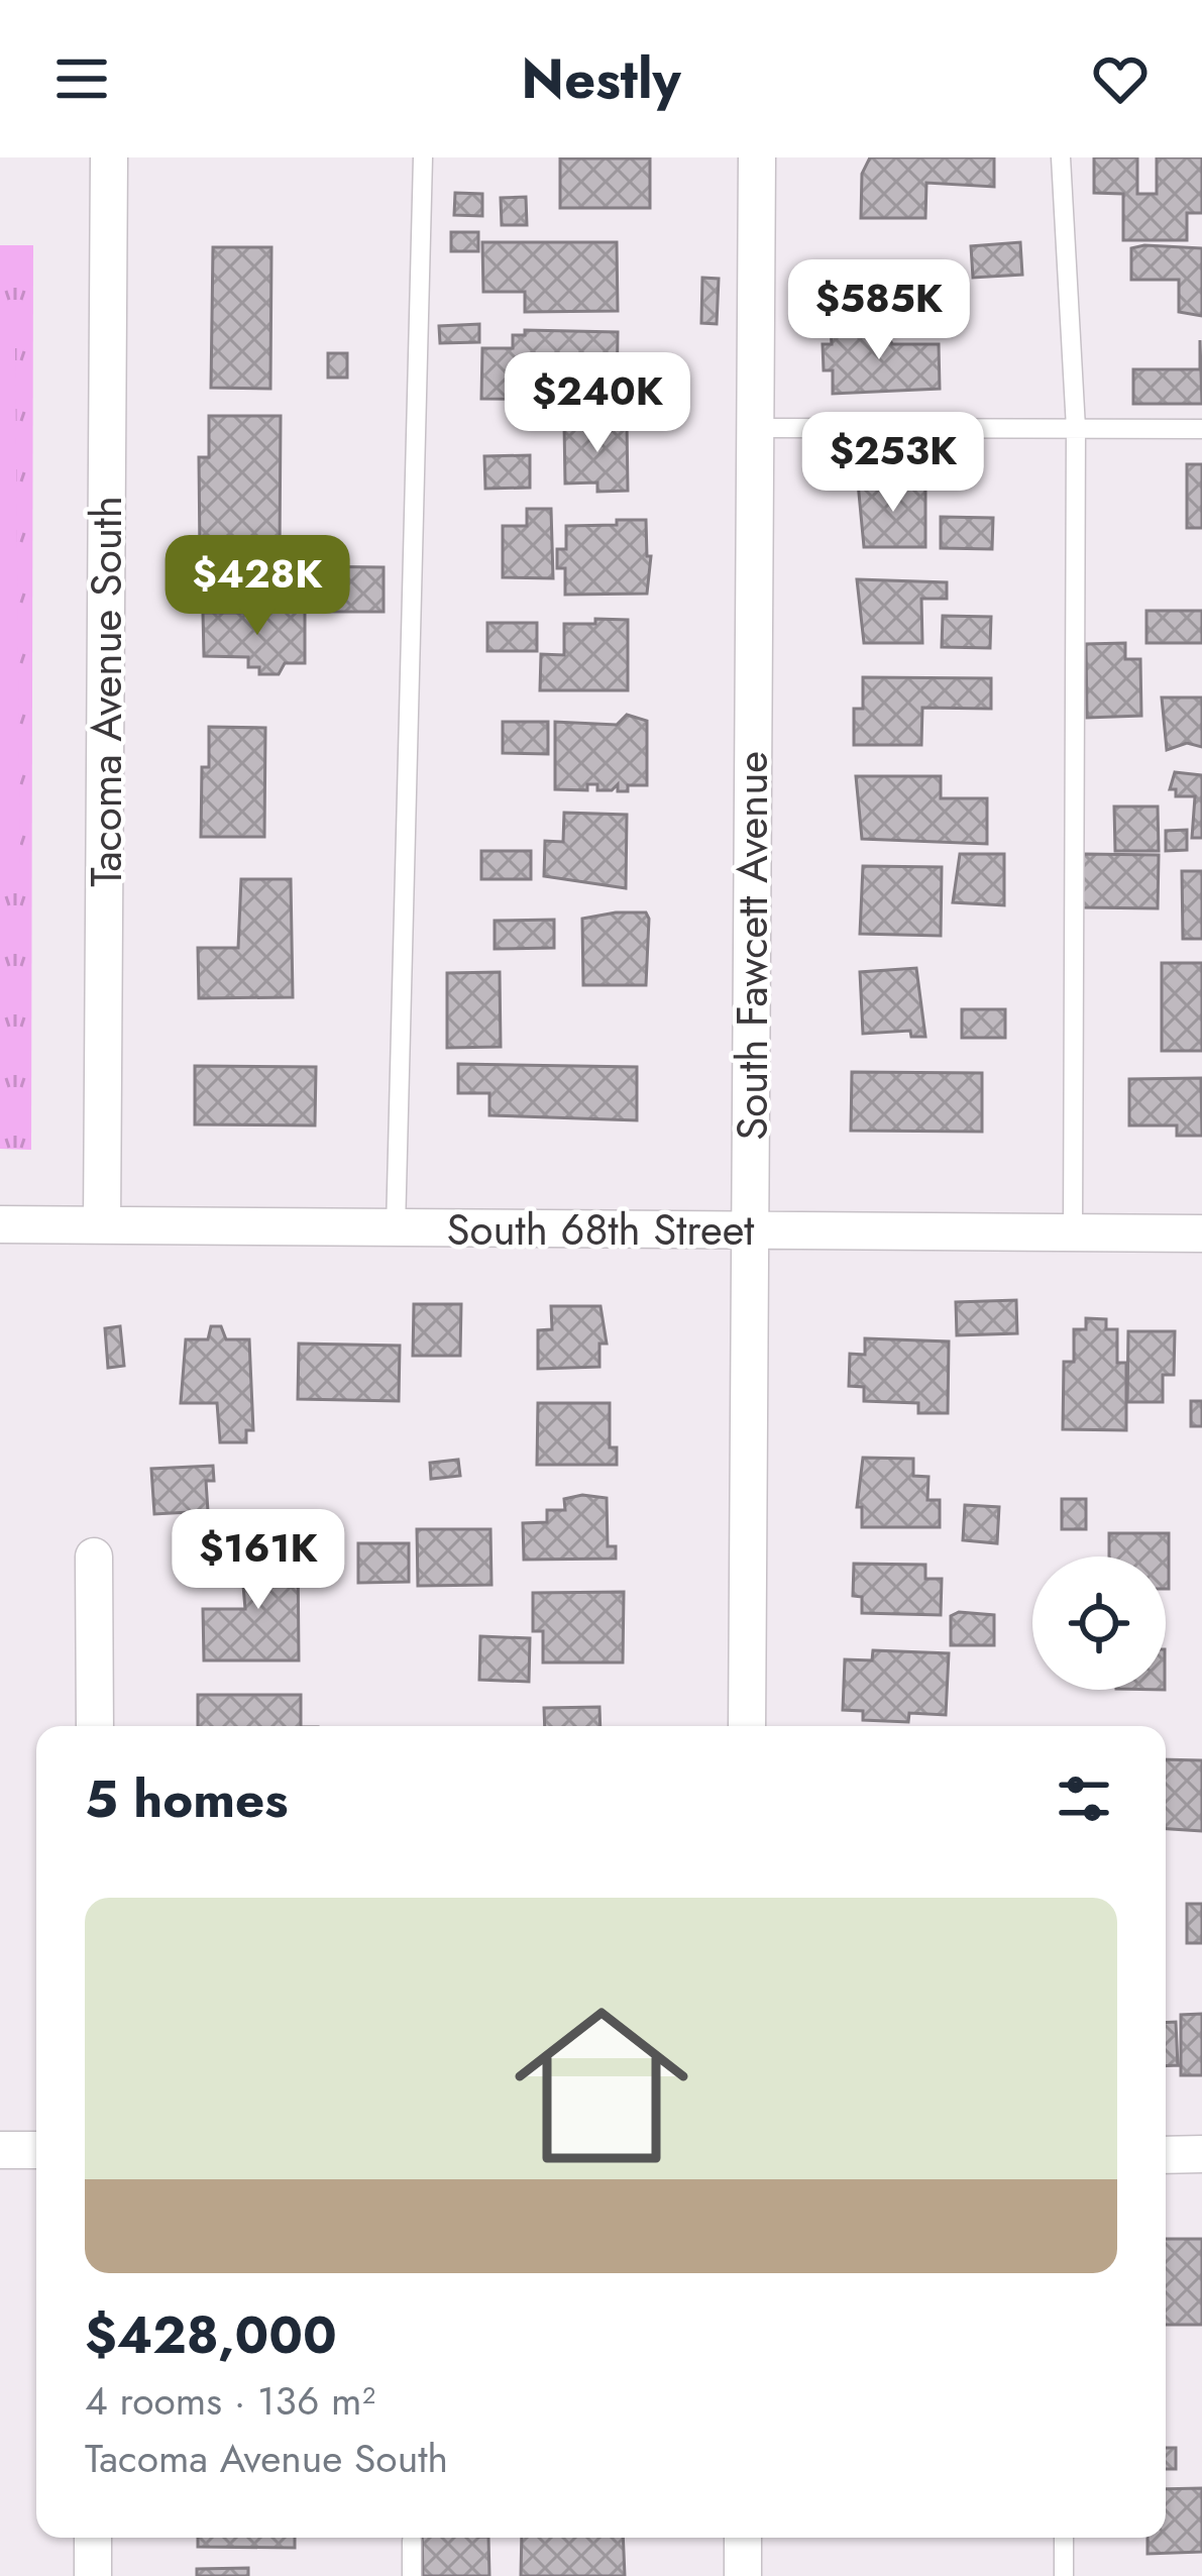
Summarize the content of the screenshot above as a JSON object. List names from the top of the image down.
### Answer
{
  "streets": {
    "street": ["Tacoma Avenue South", "South Fawcett Avenue", "South 68th Street"]
  },
  "crossings": [
    ["Tacoma Avenue South", "South 68th Street"],
    ["South Fawcett Avenue", "South 68th Street"]
  ],
  "page": {
    "header": "Nestly",
    "price": [
      "$585K",
      "$240K",
      "$253K",
      "$428K",
      "$161K"
    ],
    "heading": "5 homes",
    "list": [
      {
        "name": "$428,000",
        "note": "4 rooms · 136 m² · Tacoma Avenue South"
      }
    ]
  }
}
